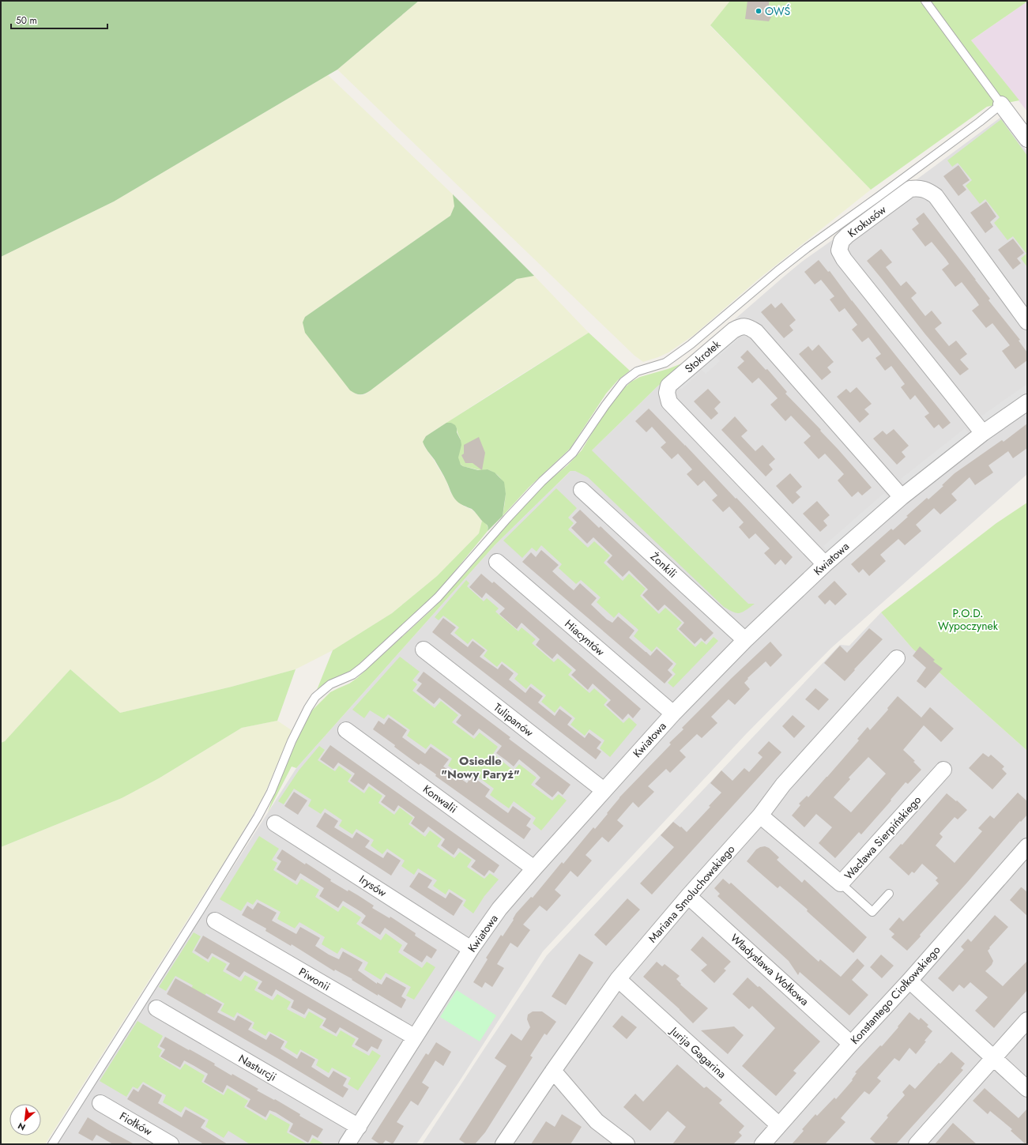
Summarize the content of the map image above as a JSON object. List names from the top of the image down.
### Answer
{
  "streets": {
    "street": [
      "Krokusów",
      "Stokrotek",
      "Kwiatowa",
      "Żonkili",
      "Hiacyntów",
      "Tulipanów",
      "Konwalii",
      "Wacława Sierpińskiego",
      "Irysów",
      "Mariana Smoluchowskiego",
      "Władysława Wołkowa",
      "Piwonii",
      "Konstantego Ciołkowskiego",
      "Jurija Gagarina",
      "Nasturcji",
      "Fiołków"
    ]
  },
  "crossings": [
    ["Krokusów", "Kwiatowa"],
    ["Stokrotek", "Kwiatowa"],
    ["Kwiatowa", "Żonkili"],
    ["Kwiatowa", "Hiacyntów"],
    ["Kwiatowa", "Tulipanów"],
    ["Kwiatowa", "Konwalii"],
    ["Kwiatowa", "Irysów"],
    ["Kwiatowa", "Piwonii"],
    ["Kwiatowa", "Nasturcji"],
    ["Wacława Sierpińskiego", "Mariana Smoluchowskiego"],
    ["Mariana Smoluchowskiego", "Władysława Wołkowa"],
    ["Mariana Smoluchowskiego", "Jurija Gagarina"],
    ["Władysława Wołkowa", "Konstantego Ciołkowskiego"],
    ["Konstantego Ciołkowskiego", "Jurija Gagarina"]
  ],
  "districts": ["Osiedle \"Nowy Paryż\""],
  "parks": ["P.O.D. Wypoczynek"],
  "places": ["OWŚ"],
  "scale_bar": "50 m",
  "north": "bottom left"
}
